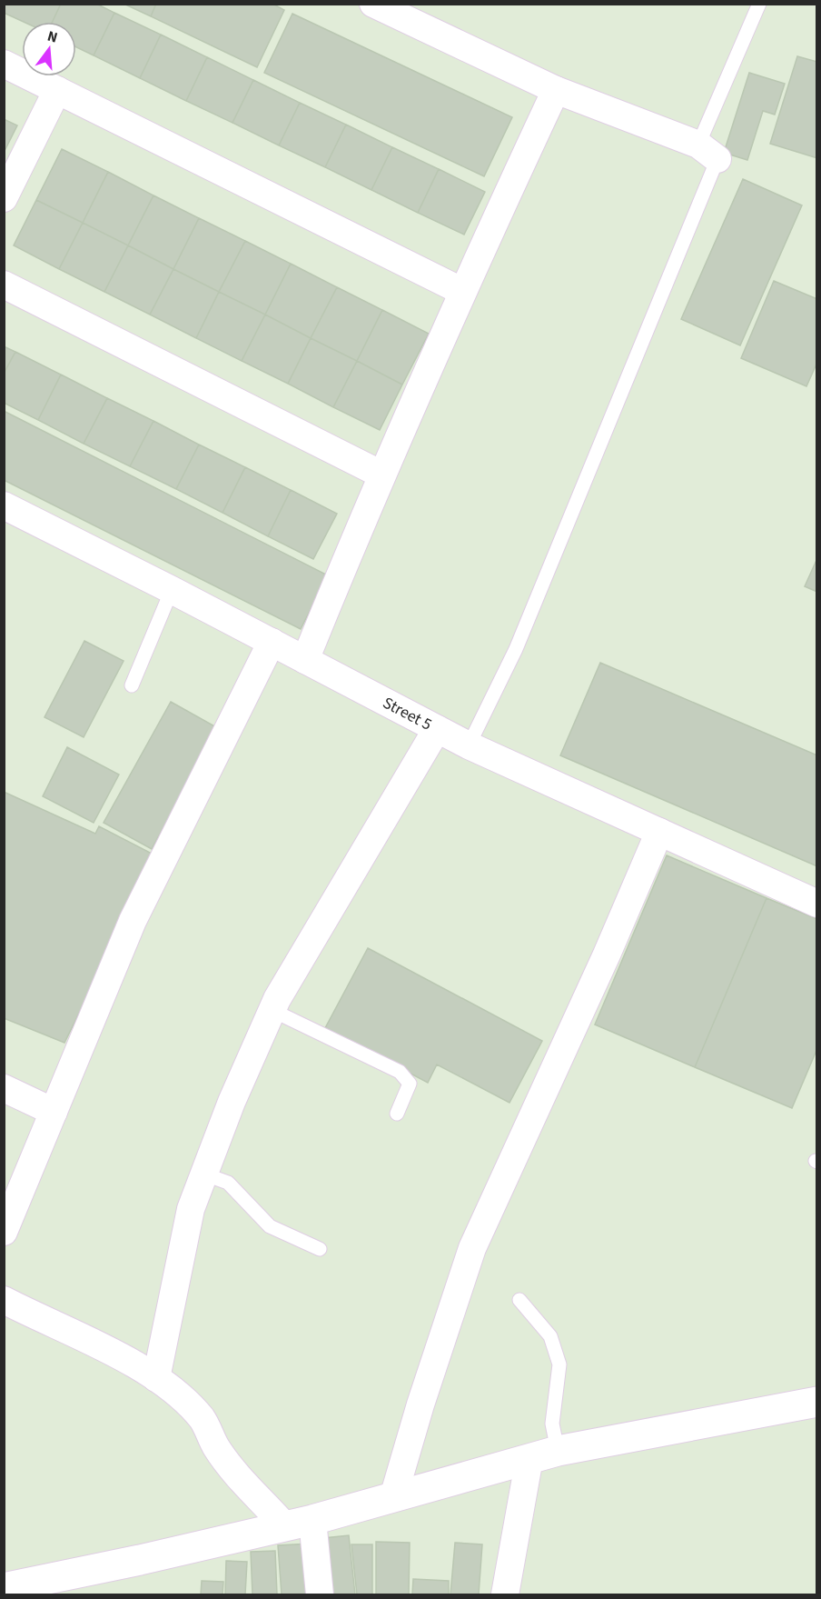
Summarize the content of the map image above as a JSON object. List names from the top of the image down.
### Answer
{
  "streets": {
    "street": ["Street 5"]
  },
  "north": "top"
}
